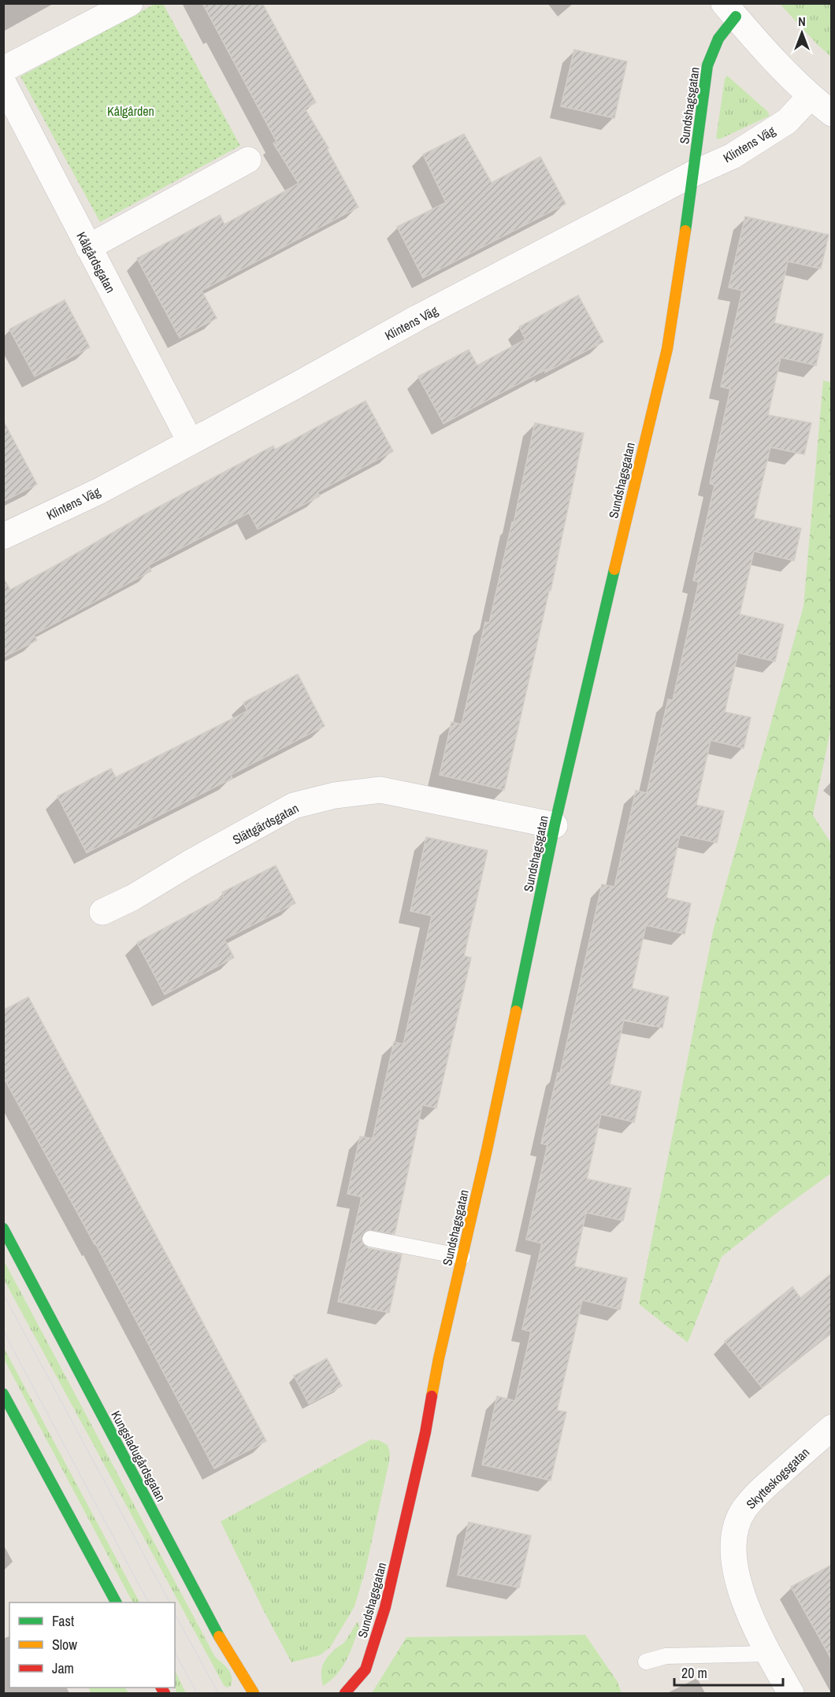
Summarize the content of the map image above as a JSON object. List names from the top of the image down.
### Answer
{
  "streets": {
    "street": [
      "Sundshagsgatan",
      "Klintens Väg",
      "Kålgårdsgatan",
      "Slättgärdsgatan",
      "Kungsladugårdsgatan",
      "Skytteskogsgatan"
    ]
  },
  "crossings": [
    ["Sundshagsgatan", "Klintens Väg"],
    ["Sundshagsgatan", "Slättgärdsgatan"],
    ["Klintens Väg", "Kålgårdsgatan"]
  ],
  "parks": ["Kålgården"],
  "legend": ["Fast", "Slow", "Jam"],
  "scale_bar": "20 m",
  "north": "top"
}
